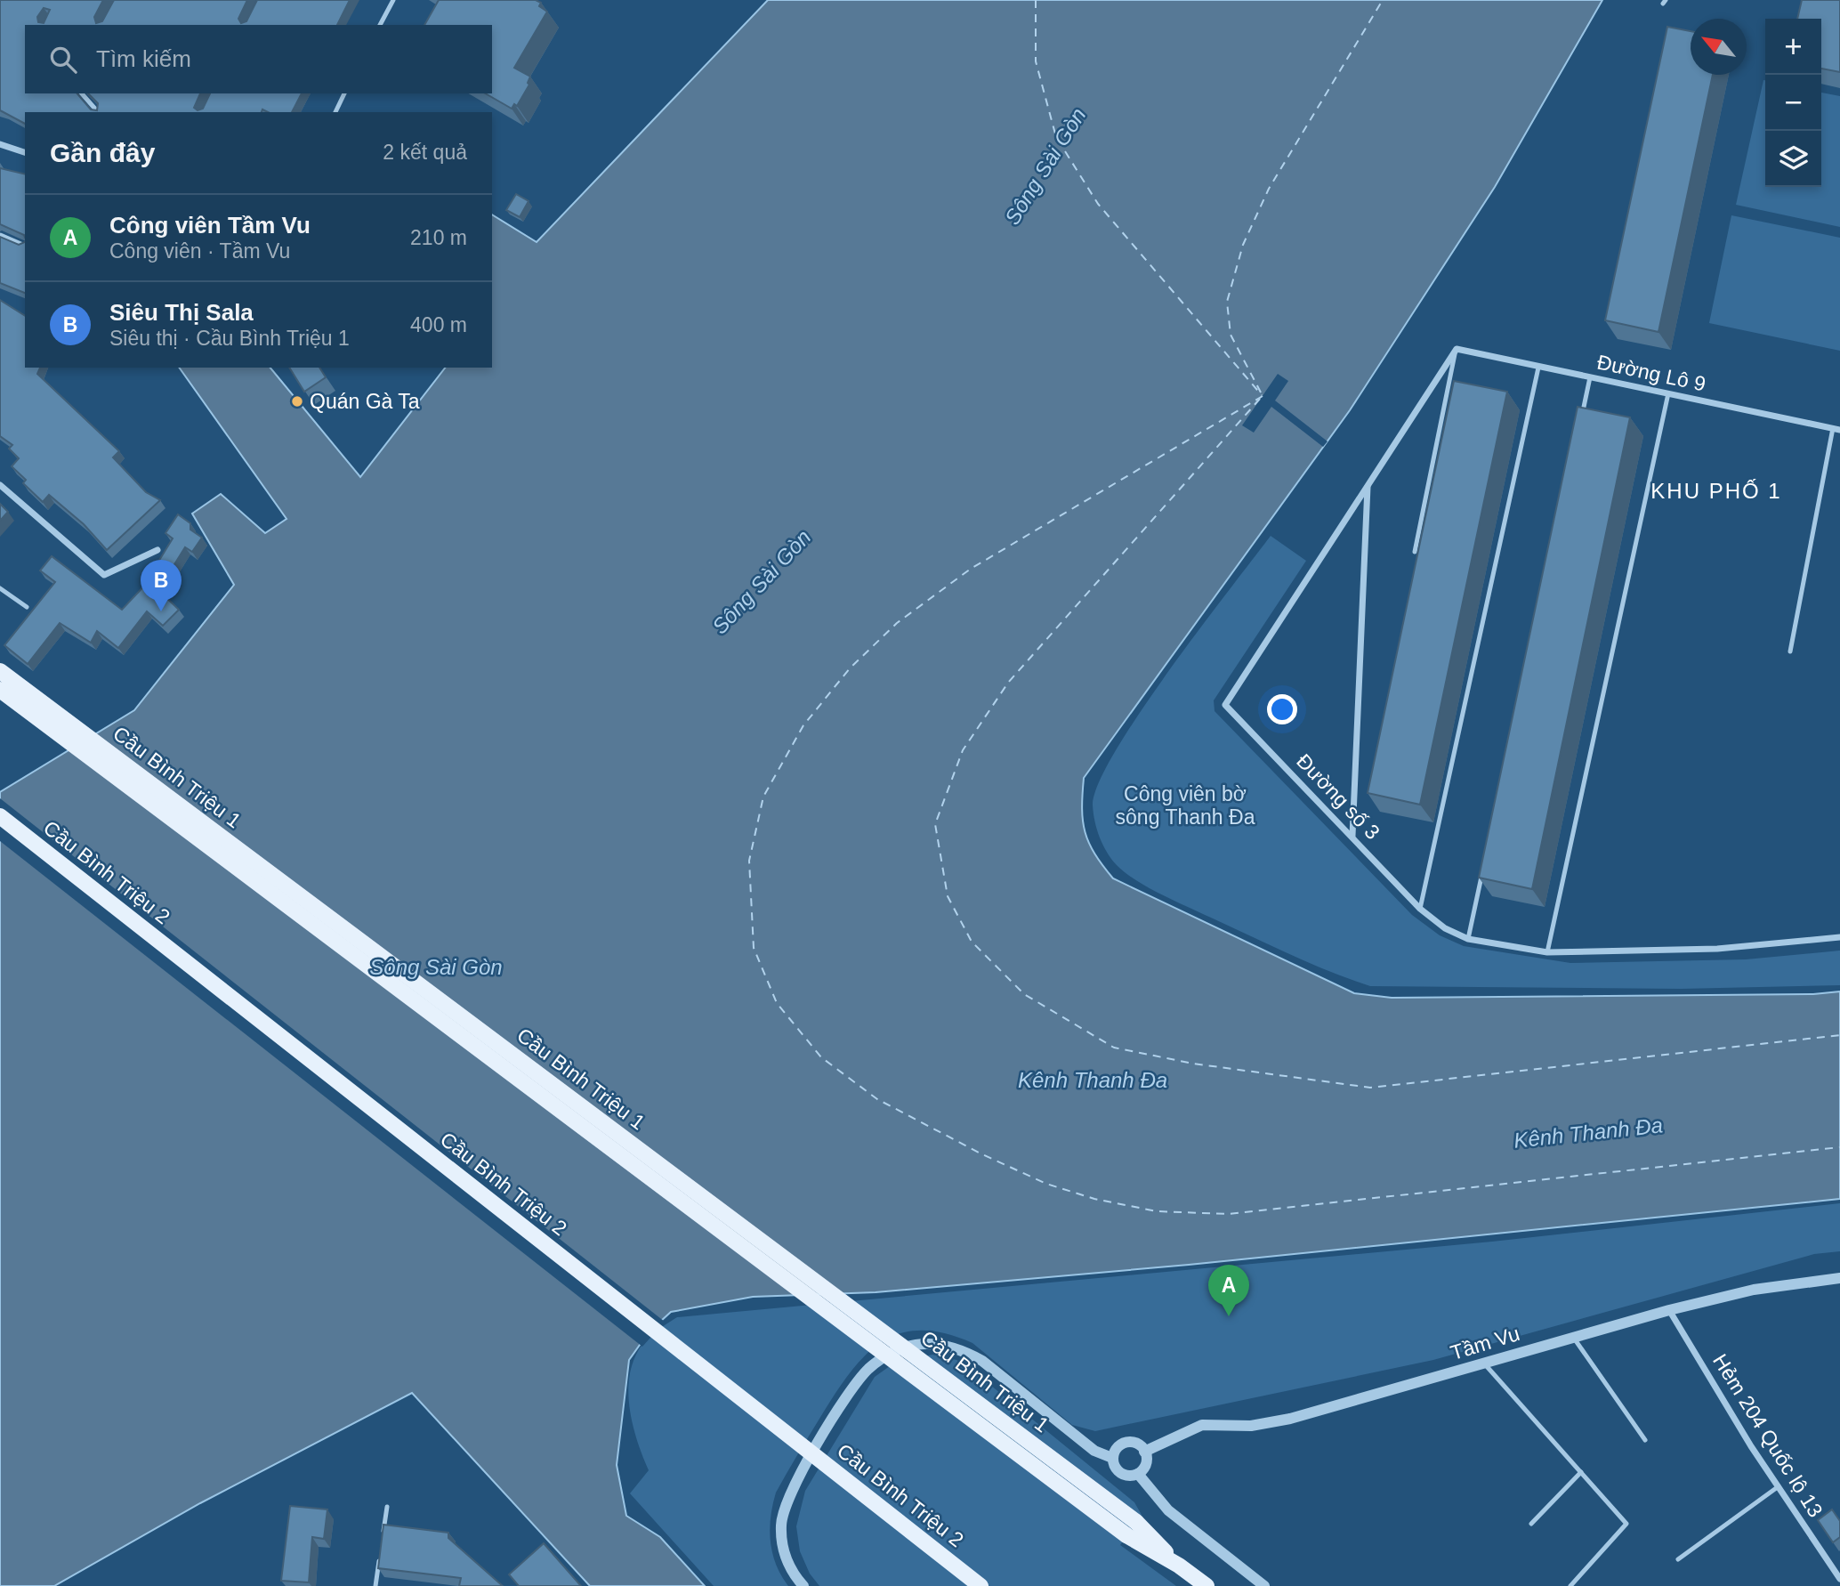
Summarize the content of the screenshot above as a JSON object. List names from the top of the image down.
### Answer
{
  "streets": {
    "main road": ["Cầu Bình Triệu 1", "Cầu Bình Triệu 2"],
    "street": [
      "Đường Lô 9",
      "Đường số 3",
      "Tầm Vu",
      "Hẻm 204 Quốc lộ 13"
    ]
  },
  "crossings": [
    ["Đường Lô 9", "Đường số 3"],
    ["Tầm Vu", "Hẻm 204 Quốc lộ 13"]
  ],
  "districts": ["KHU PHỐ 1"],
  "water": ["Sông Sài Gòn", "Kênh Thanh Đa"],
  "parks": ["Công viên bờ sông Thanh Đa"],
  "places": ["Quán Gà Ta"],
  "north": "top left",
  "page": {
    "map_buttons": ["+", "−"],
    "search": "Tìm kiếm",
    "heading": ["Gần đây", "2 kết quả"],
    "list": [
      {
        "mark": "A",
        "name": "Công viên Tầm Vu",
        "note": "Công viên · Tầm Vu",
        "value": "210 m"
      },
      {
        "mark": "B",
        "name": "Siêu Thị Sala",
        "note": "Siêu thị · Cầu Bình Triệu 1",
        "value": "400 m"
      }
    ],
    "pins": ["B", "A"]
  }
}
